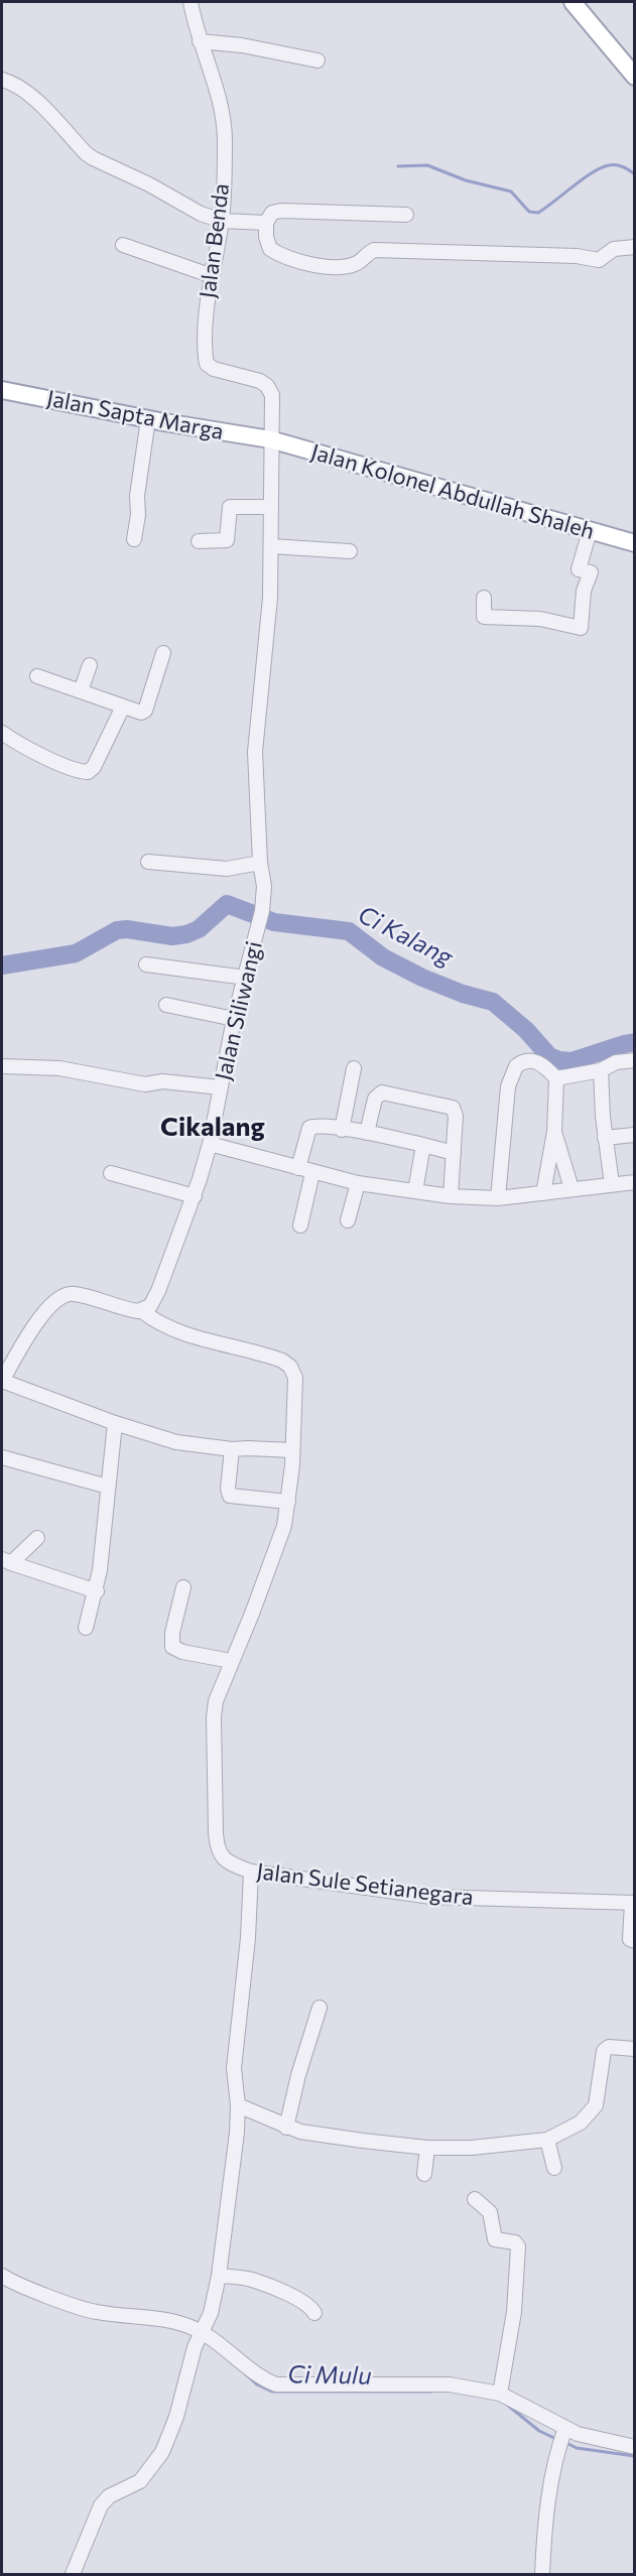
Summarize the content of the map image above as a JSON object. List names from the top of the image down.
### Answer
{
  "streets": {
    "main road": ["Jalan Sapta Marga", "Jalan Kolonel Abdullah Shaleh"],
    "street": ["Jalan Benda", "Jalan Siliwangi", "Jalan Sule Setianegara"]
  },
  "crossings": [
    ["Jalan Benda", "Jalan Sapta Marga"],
    ["Jalan Benda", "Jalan Kolonel Abdullah Shaleh"],
    ["Jalan Benda", "Jalan Siliwangi"],
    ["Jalan Sapta Marga", "Jalan Kolonel Abdullah Shaleh"],
    ["Jalan Sapta Marga", "Jalan Siliwangi"],
    ["Jalan Kolonel Abdullah Shaleh", "Jalan Siliwangi"],
    ["Jalan Siliwangi", "Jalan Sule Setianegara"]
  ],
  "districts": ["Cikalang"],
  "water": ["Ci Kalang", "Ci Mulu"]
}
